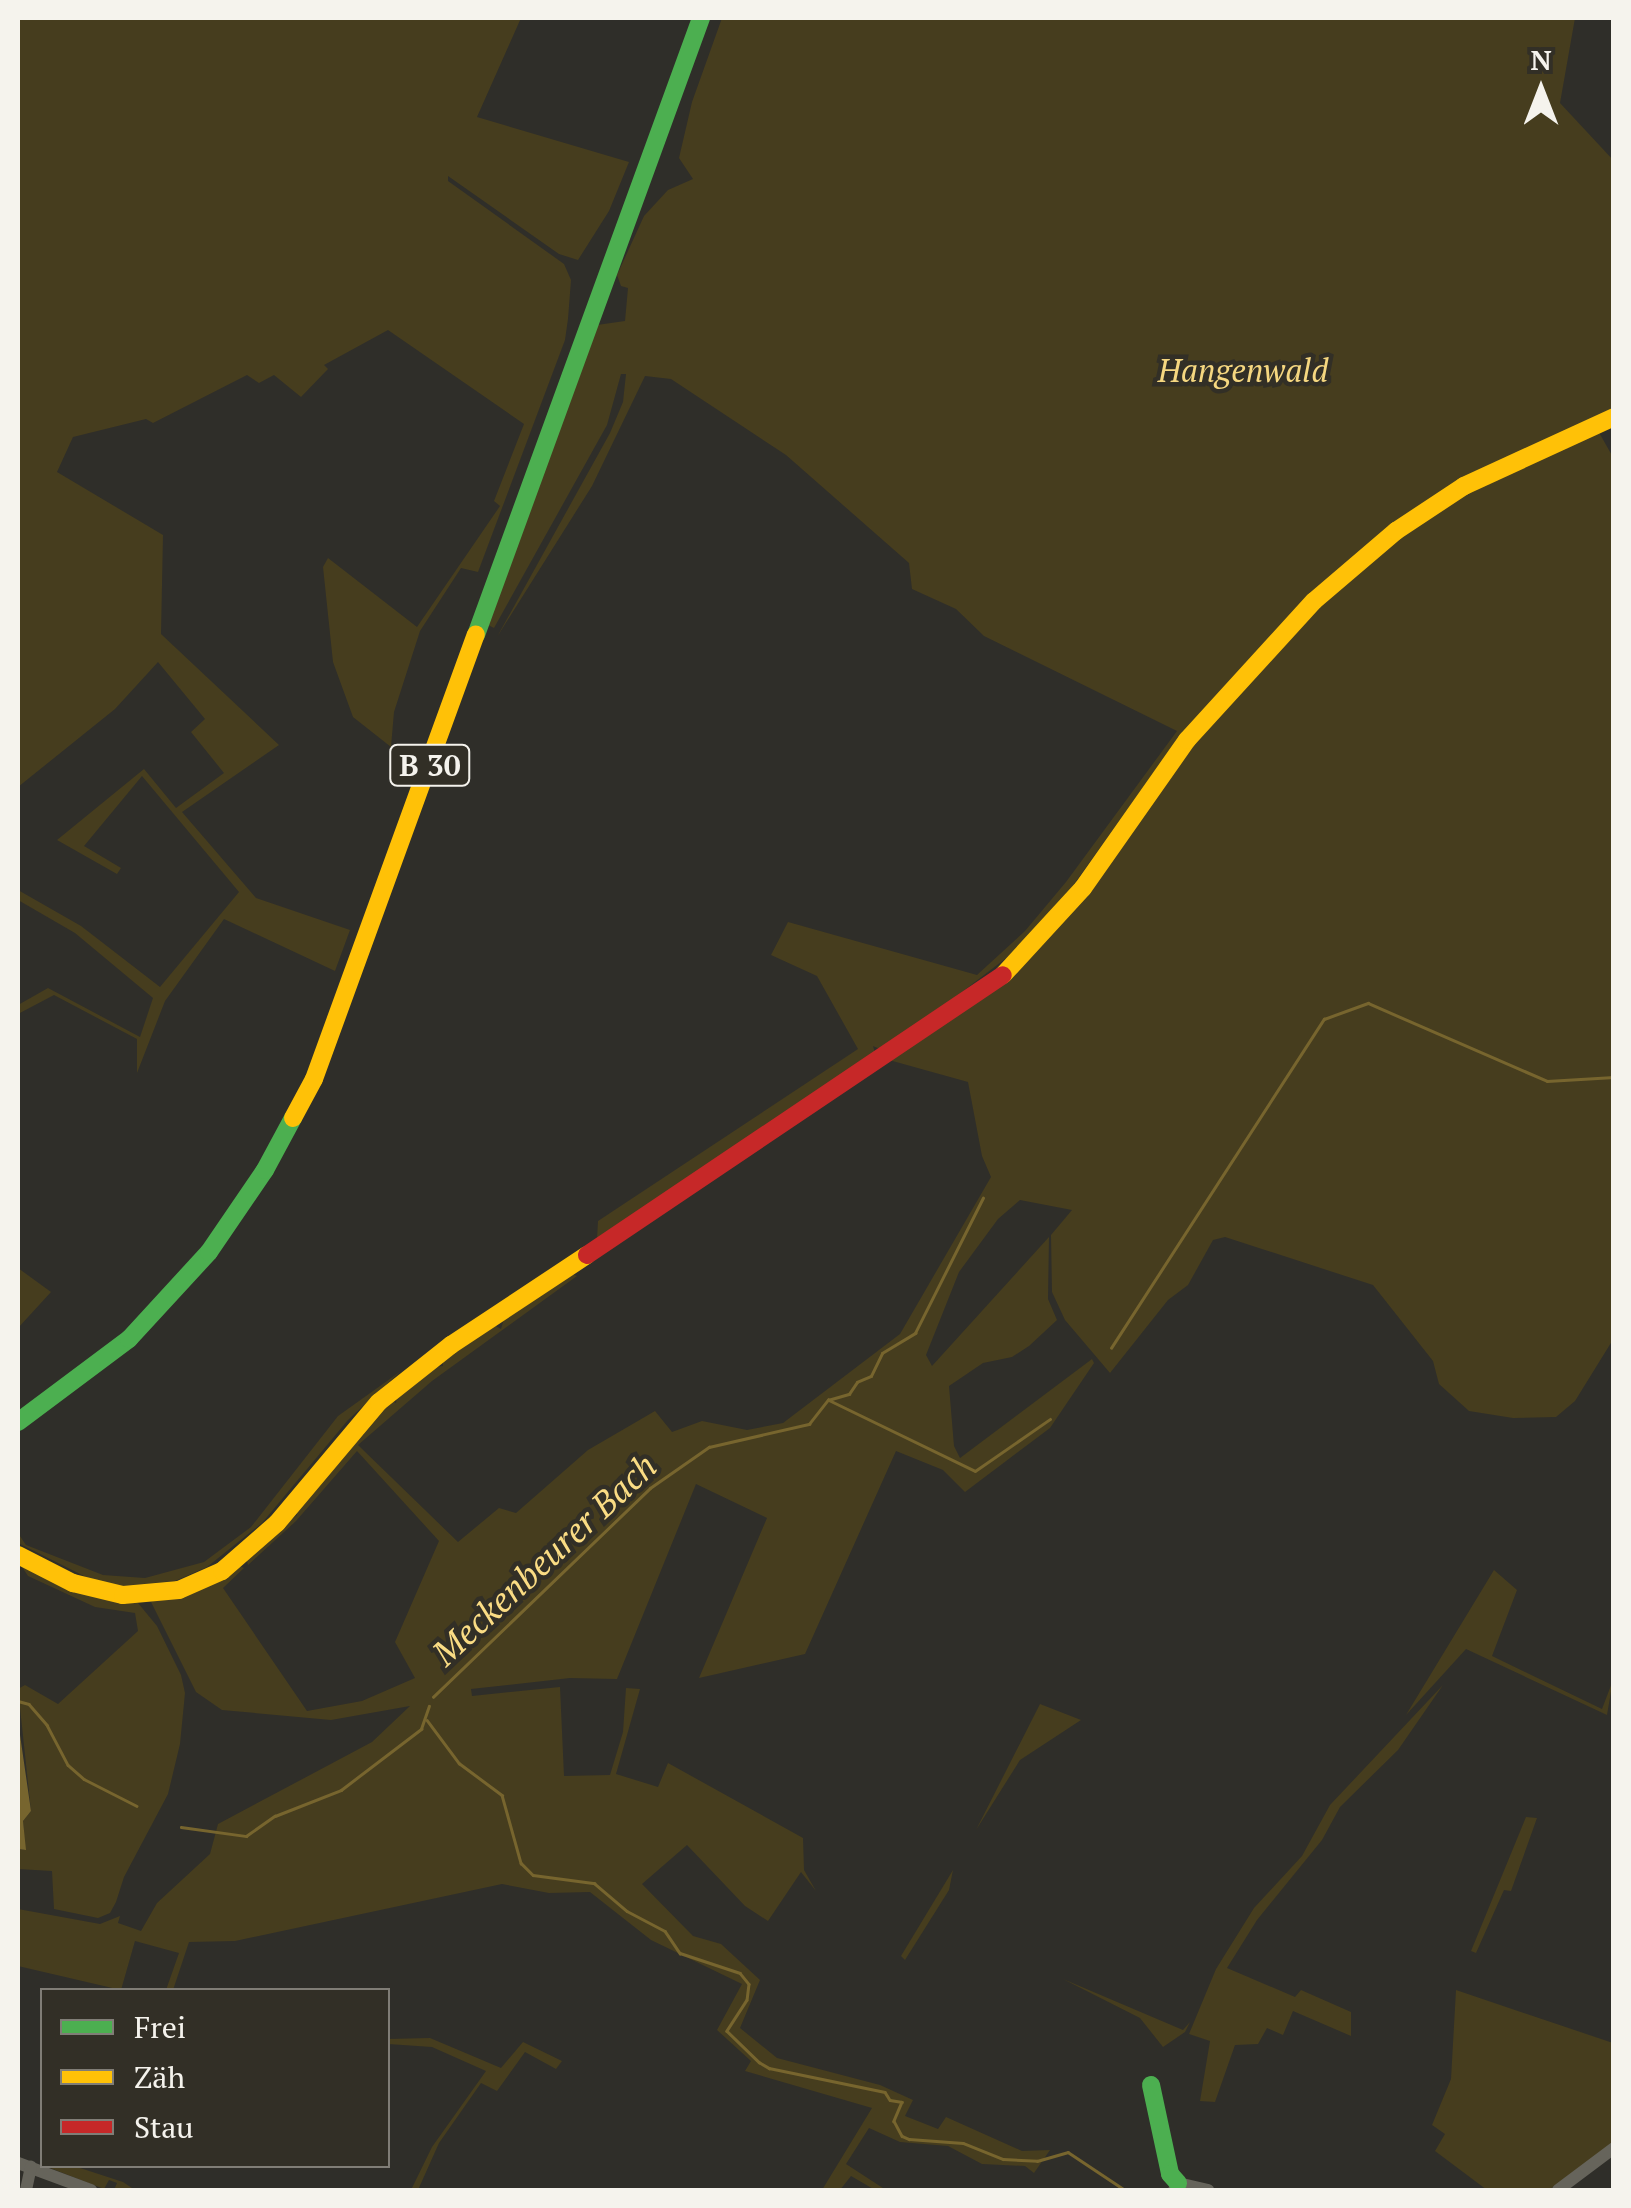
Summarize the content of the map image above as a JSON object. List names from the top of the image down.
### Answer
{
  "streets": {
    "street": ["B 30"]
  },
  "water": ["Meckenbeurer Bach"],
  "parks": ["Hangenwald"],
  "legend": ["Frei", "Zäh", "Stau"],
  "north": "top"
}
